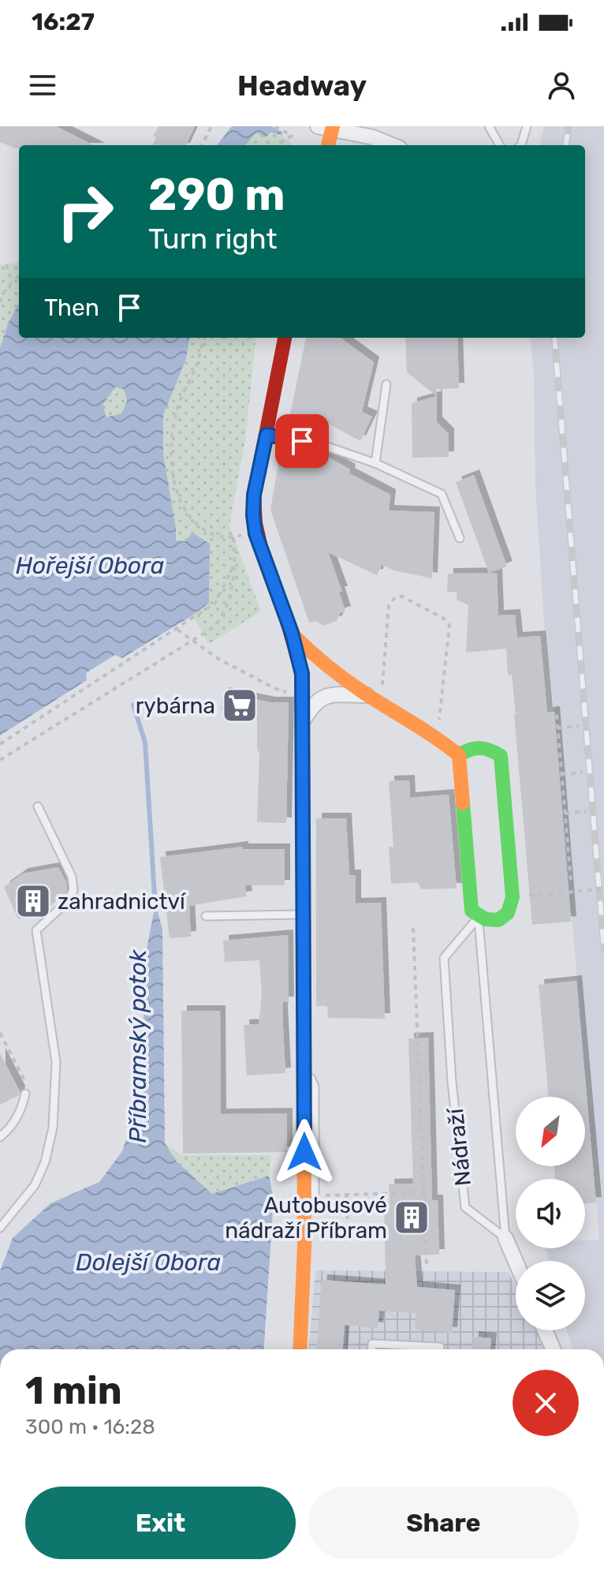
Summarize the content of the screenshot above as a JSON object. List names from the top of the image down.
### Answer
{
  "streets": {
    "street": ["Nádraží"]
  },
  "water": ["Hořejší Obora", "Příbramský potok", "Dolejší Obora"],
  "places": {
    "supermarket": ["rybárna"],
    "building": ["zahradnictví", "Autobusové nádraží Příbram"]
  },
  "north": "bottom left",
  "page": {
    "status": "16:27",
    "header": "Headway",
    "turn": ["290 m", "Turn right"],
    "then": "Then",
    "heading": ["1 min", "300 m · 16:28"],
    "buttons": ["Exit", "Share"]
  }
}
